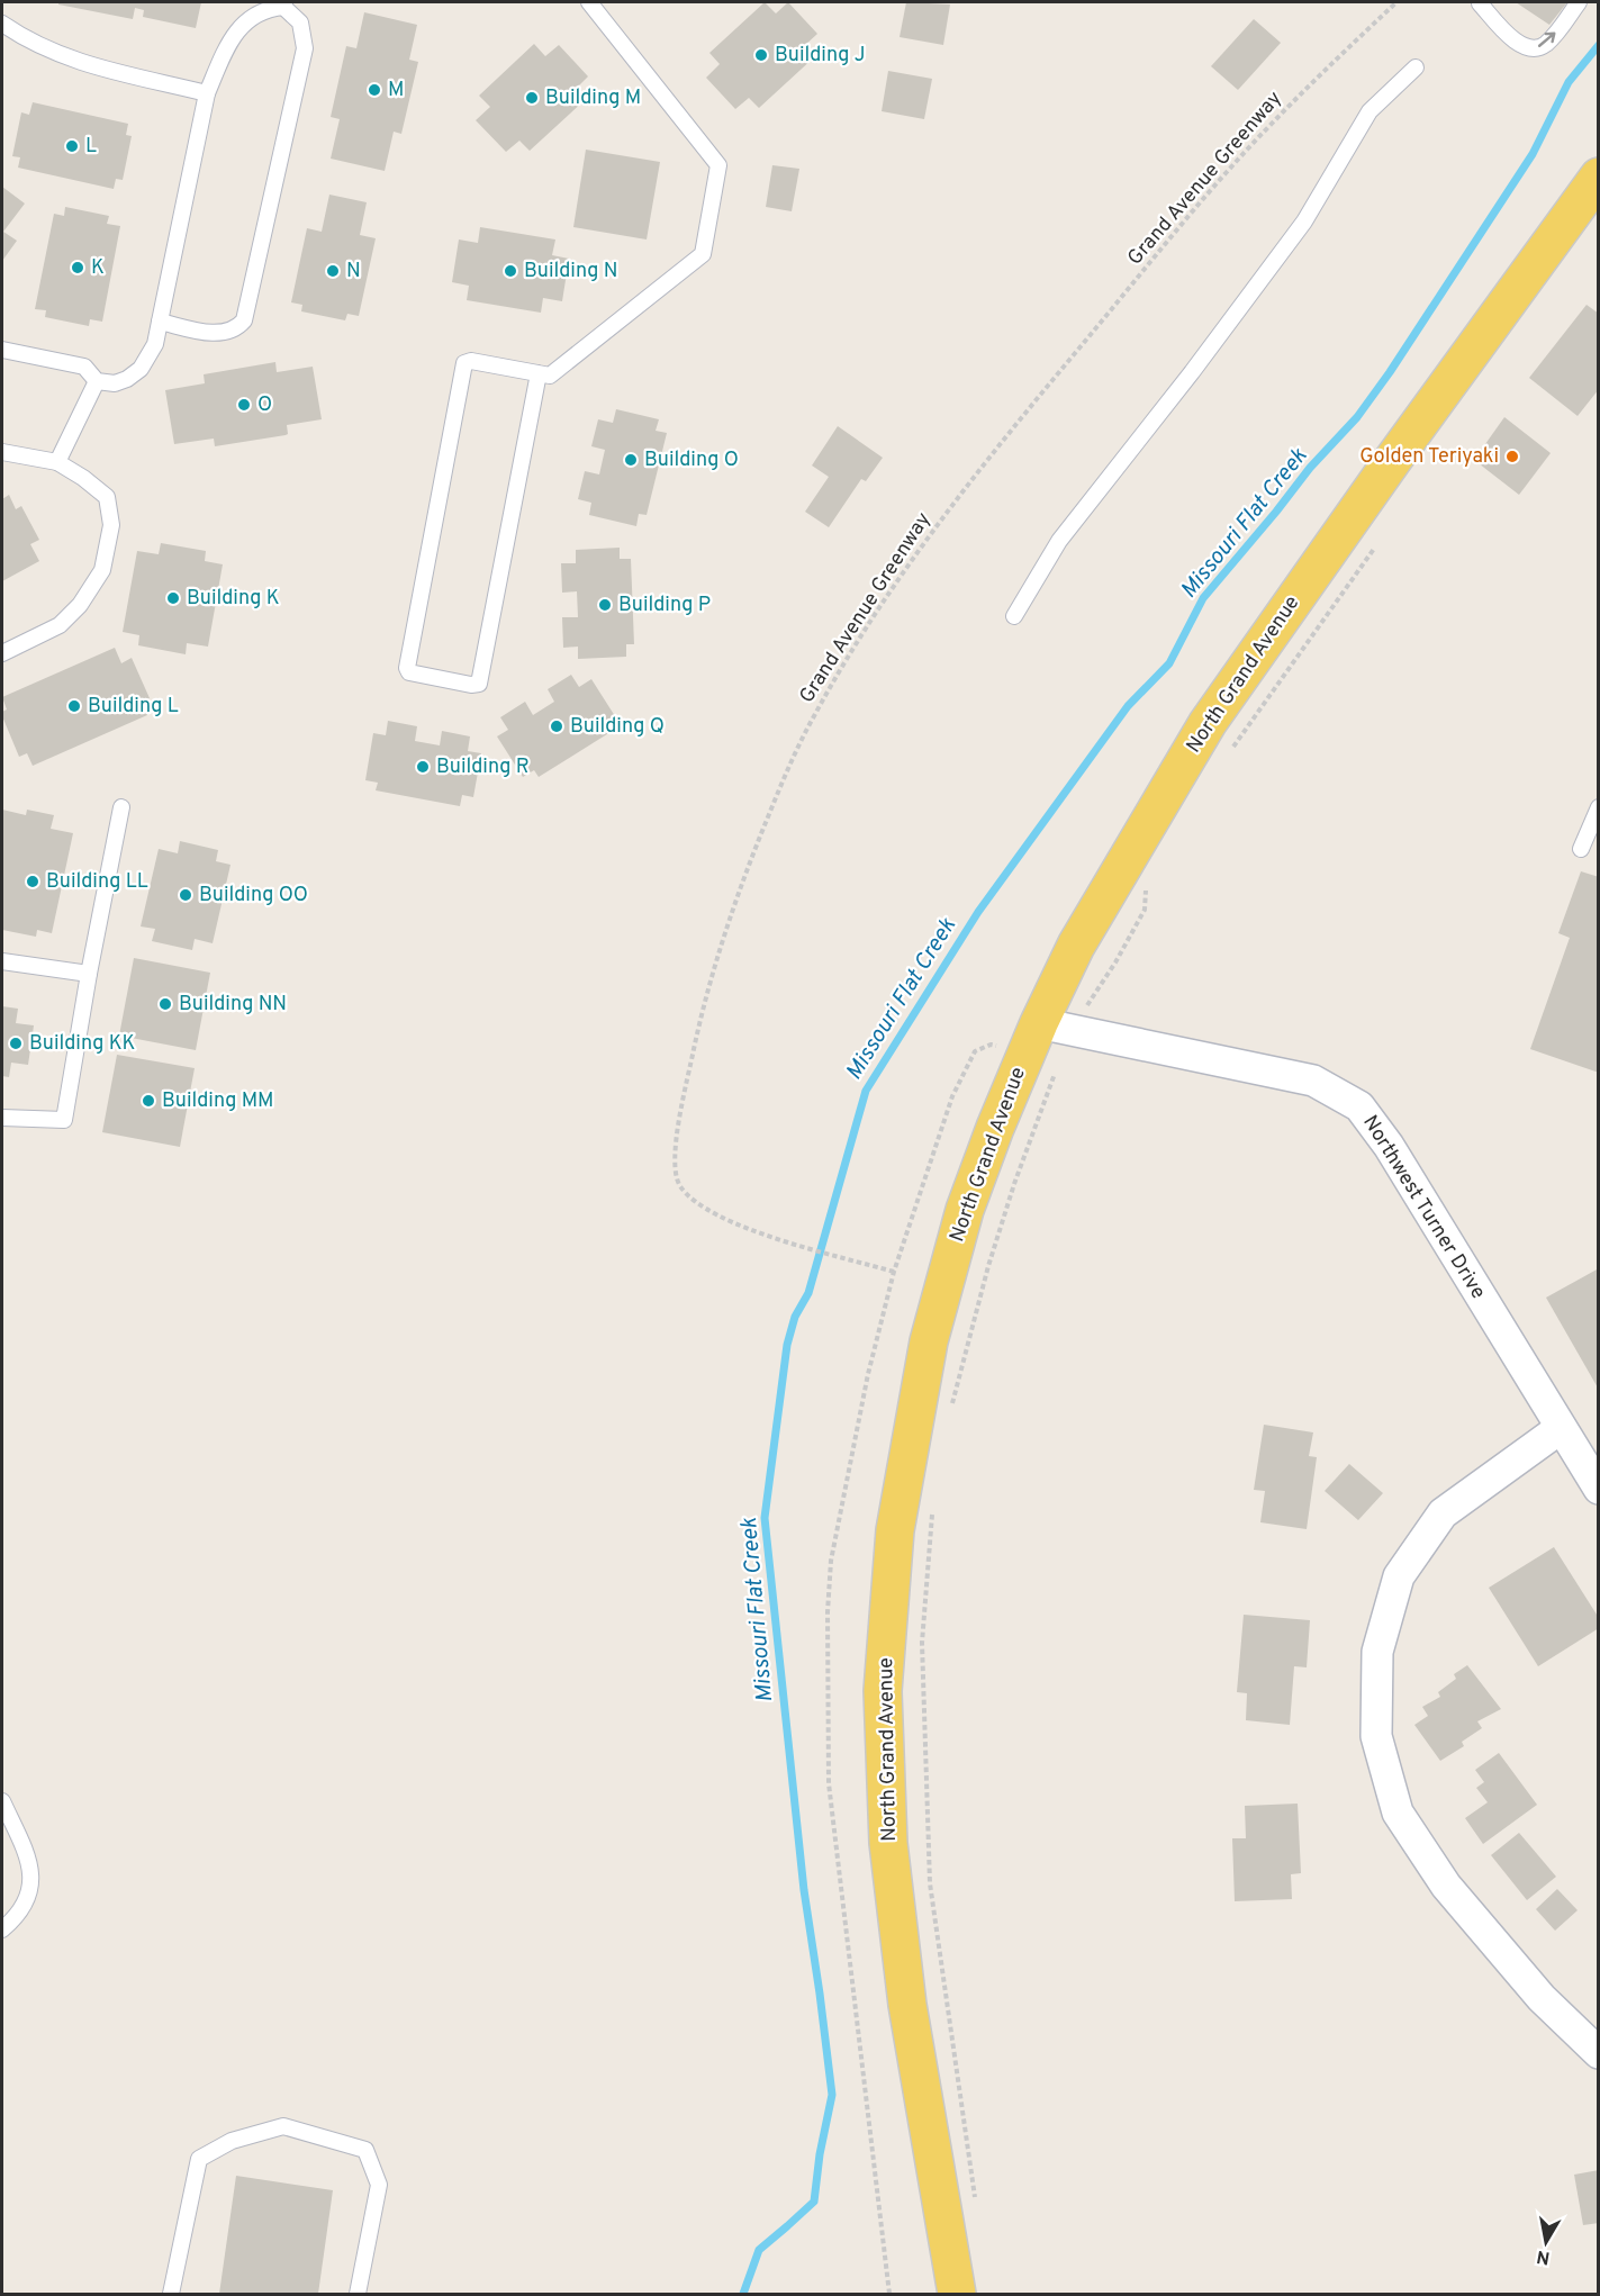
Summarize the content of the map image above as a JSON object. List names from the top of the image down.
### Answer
{
  "streets": {
    "main road": ["North Grand Avenue"],
    "street": ["Northwest Turner Drive"],
    "path": ["Grand Avenue Greenway"]
  },
  "crossings": [
    ["Grand Avenue Greenway", "North Grand Avenue"],
    ["Grand Avenue Greenway", "Northwest Turner Drive"],
    ["North Grand Avenue", "Northwest Turner Drive"]
  ],
  "water": ["Missouri Flat Creek"],
  "places": [
    "Building J",
    "M",
    "Building M",
    "L",
    "K",
    "N",
    "Building N",
    "O",
    "Golden Teriyaki",
    "Building O",
    "Building K",
    "Building P",
    "Building L",
    "Building Q",
    "Building R",
    "Building LL",
    "Building OO",
    "Building NN",
    "Building KK",
    "Building MM"
  ],
  "north": "bottom"
}
